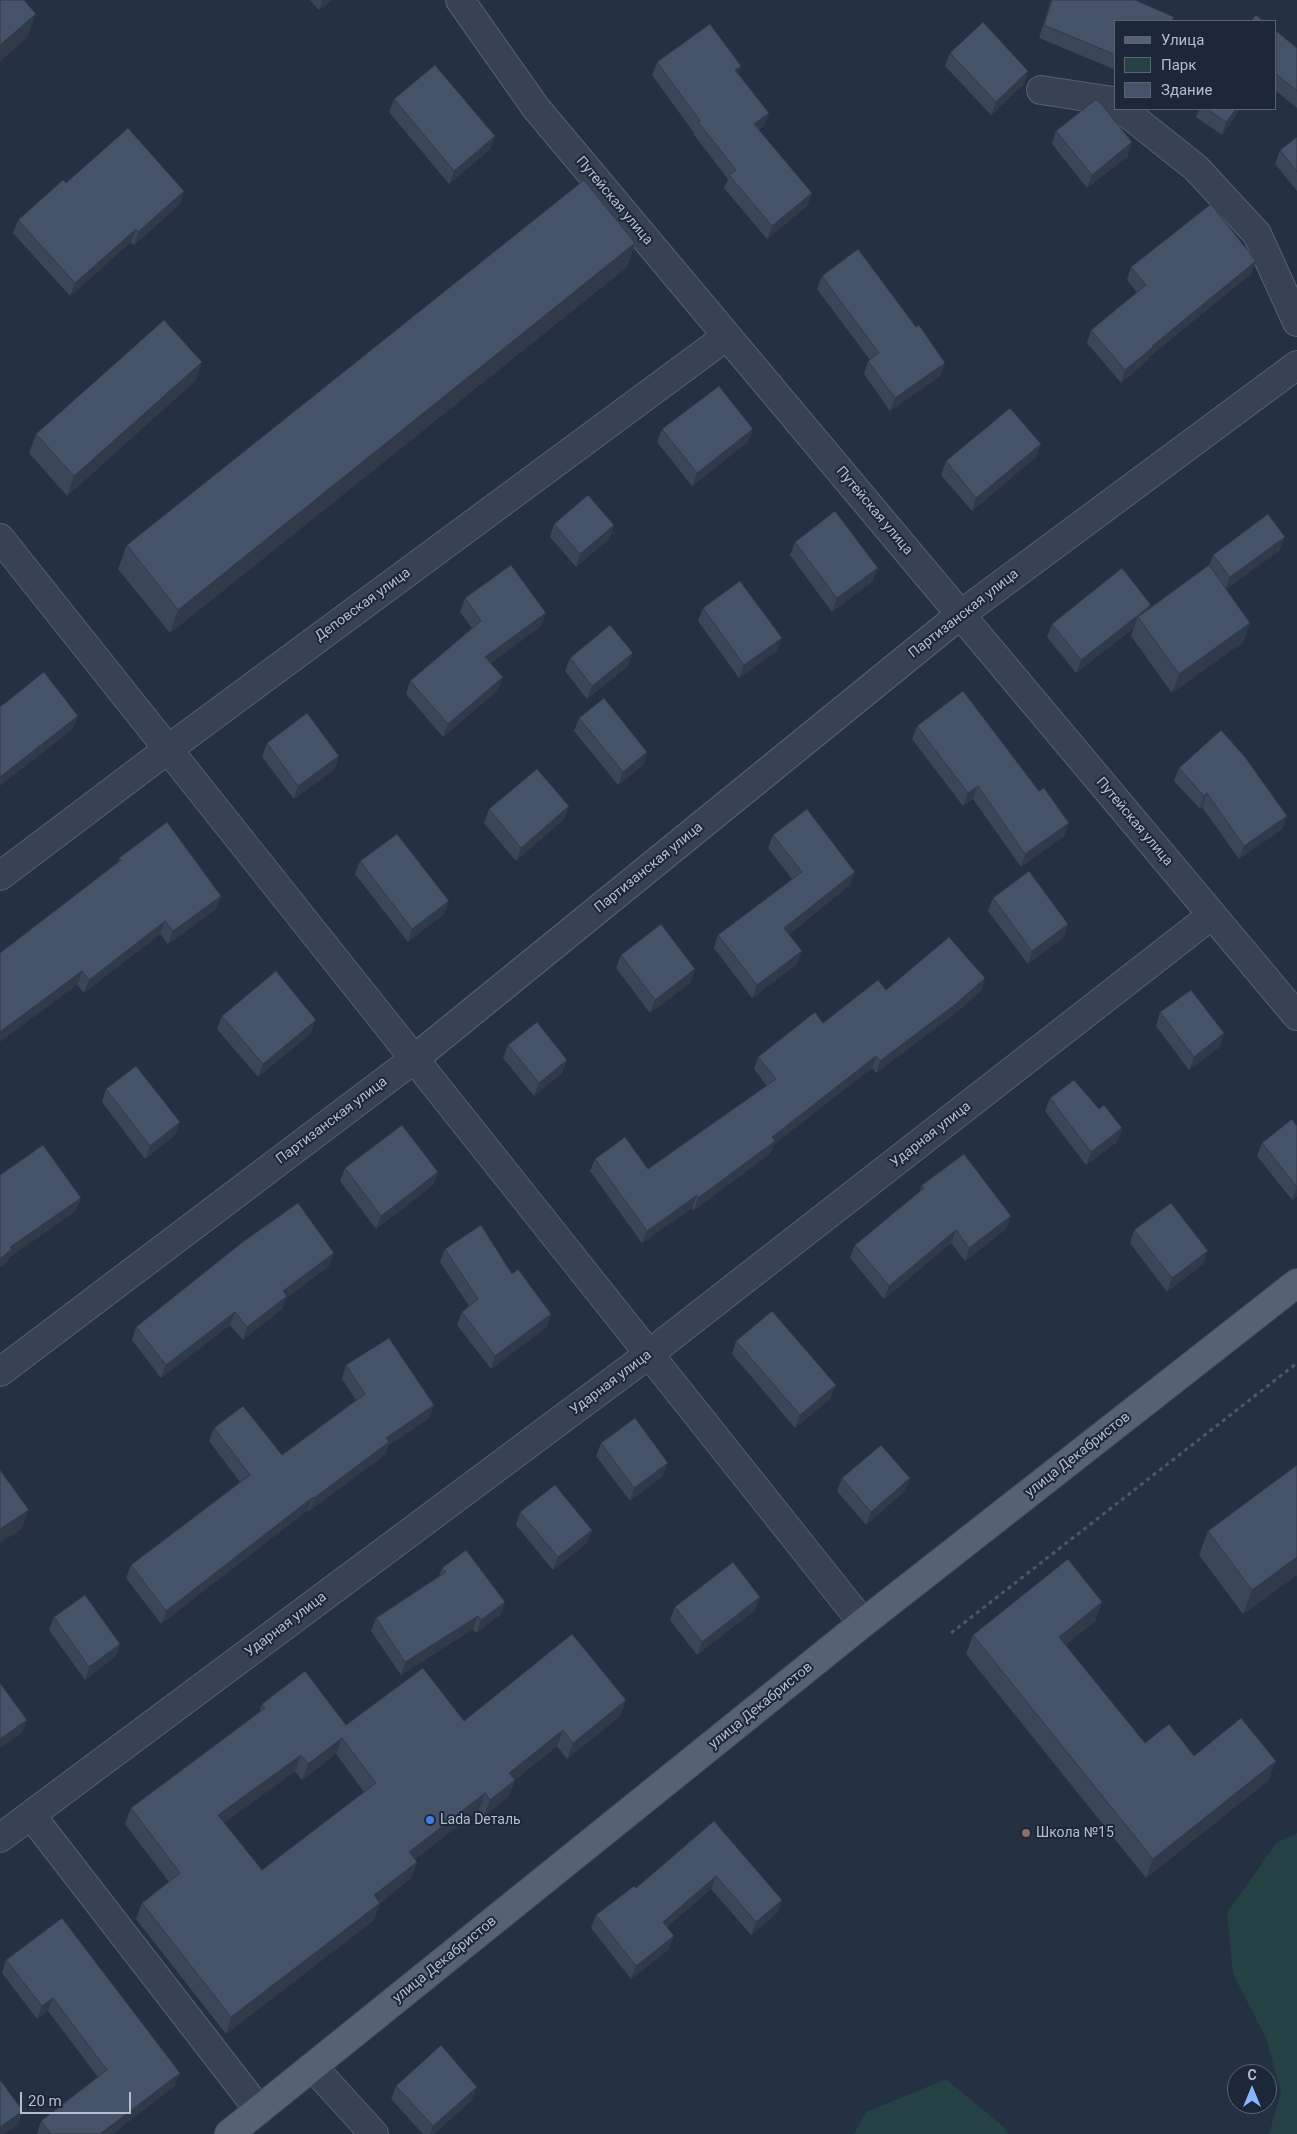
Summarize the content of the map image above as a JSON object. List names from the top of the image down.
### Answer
{
  "streets": {
    "main road": ["улица Декабристов"],
    "street": [
      "Путейская улица",
      "Деповская улица",
      "Партизанская улица",
      "Ударная улица"
    ]
  },
  "crossings": [
    ["Путейская улица", "Деповская улица"],
    ["Путейская улица", "Партизанская улица"],
    ["Путейская улица", "Ударная улица"]
  ],
  "places": ["Lada Dеталь", "Школа №15"],
  "legend": ["Улица", "Парк", "Здание"],
  "scale_bar": "20 m",
  "north": "top"
}
